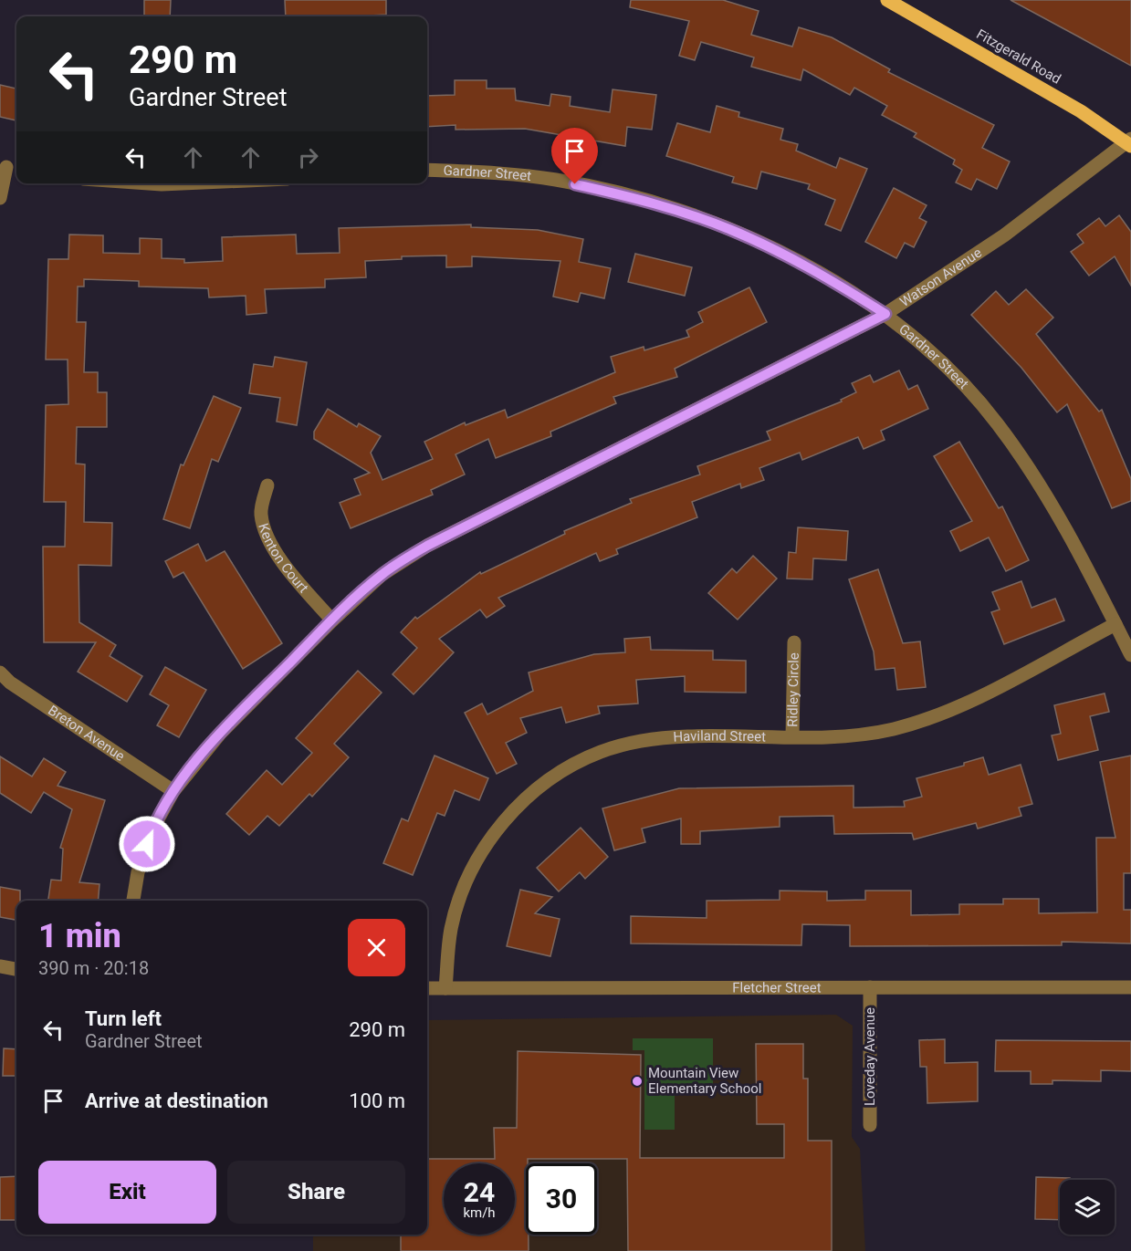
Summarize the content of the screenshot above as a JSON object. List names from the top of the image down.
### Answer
{
  "streets": {
    "main road": ["Fitzgerald Road"],
    "street": [
      "Gardner Street",
      "Watson Avenue",
      "Kenton Court",
      "Ridley Circle",
      "Breton Avenue",
      "Haviland Street",
      "Fletcher Street",
      "Loveday Avenue"
    ]
  },
  "crossings": [
    ["Fitzgerald Road", "Watson Avenue"],
    ["Gardner Street", "Watson Avenue"],
    ["Gardner Street", "Haviland Street"],
    ["Watson Avenue", "Kenton Court"],
    ["Watson Avenue", "Breton Avenue"],
    ["Ridley Circle", "Haviland Street"],
    ["Haviland Street", "Fletcher Street"],
    ["Fletcher Street", "Loveday Avenue"]
  ],
  "places": ["Mountain View Elementary School"],
  "page": {
    "turn": ["290 m", "Gardner Street"],
    "heading": ["1 min", "390 m · 20:18"],
    "list": [
      {
        "name": "Turn left",
        "note": "Gardner Street",
        "value": "290 m"
      },
      {
        "name": "Arrive at destination",
        "value": "100 m"
      }
    ],
    "buttons": ["Exit", "Share"],
    "speed": "24 km/h",
    "limit": "30"
  }
}
